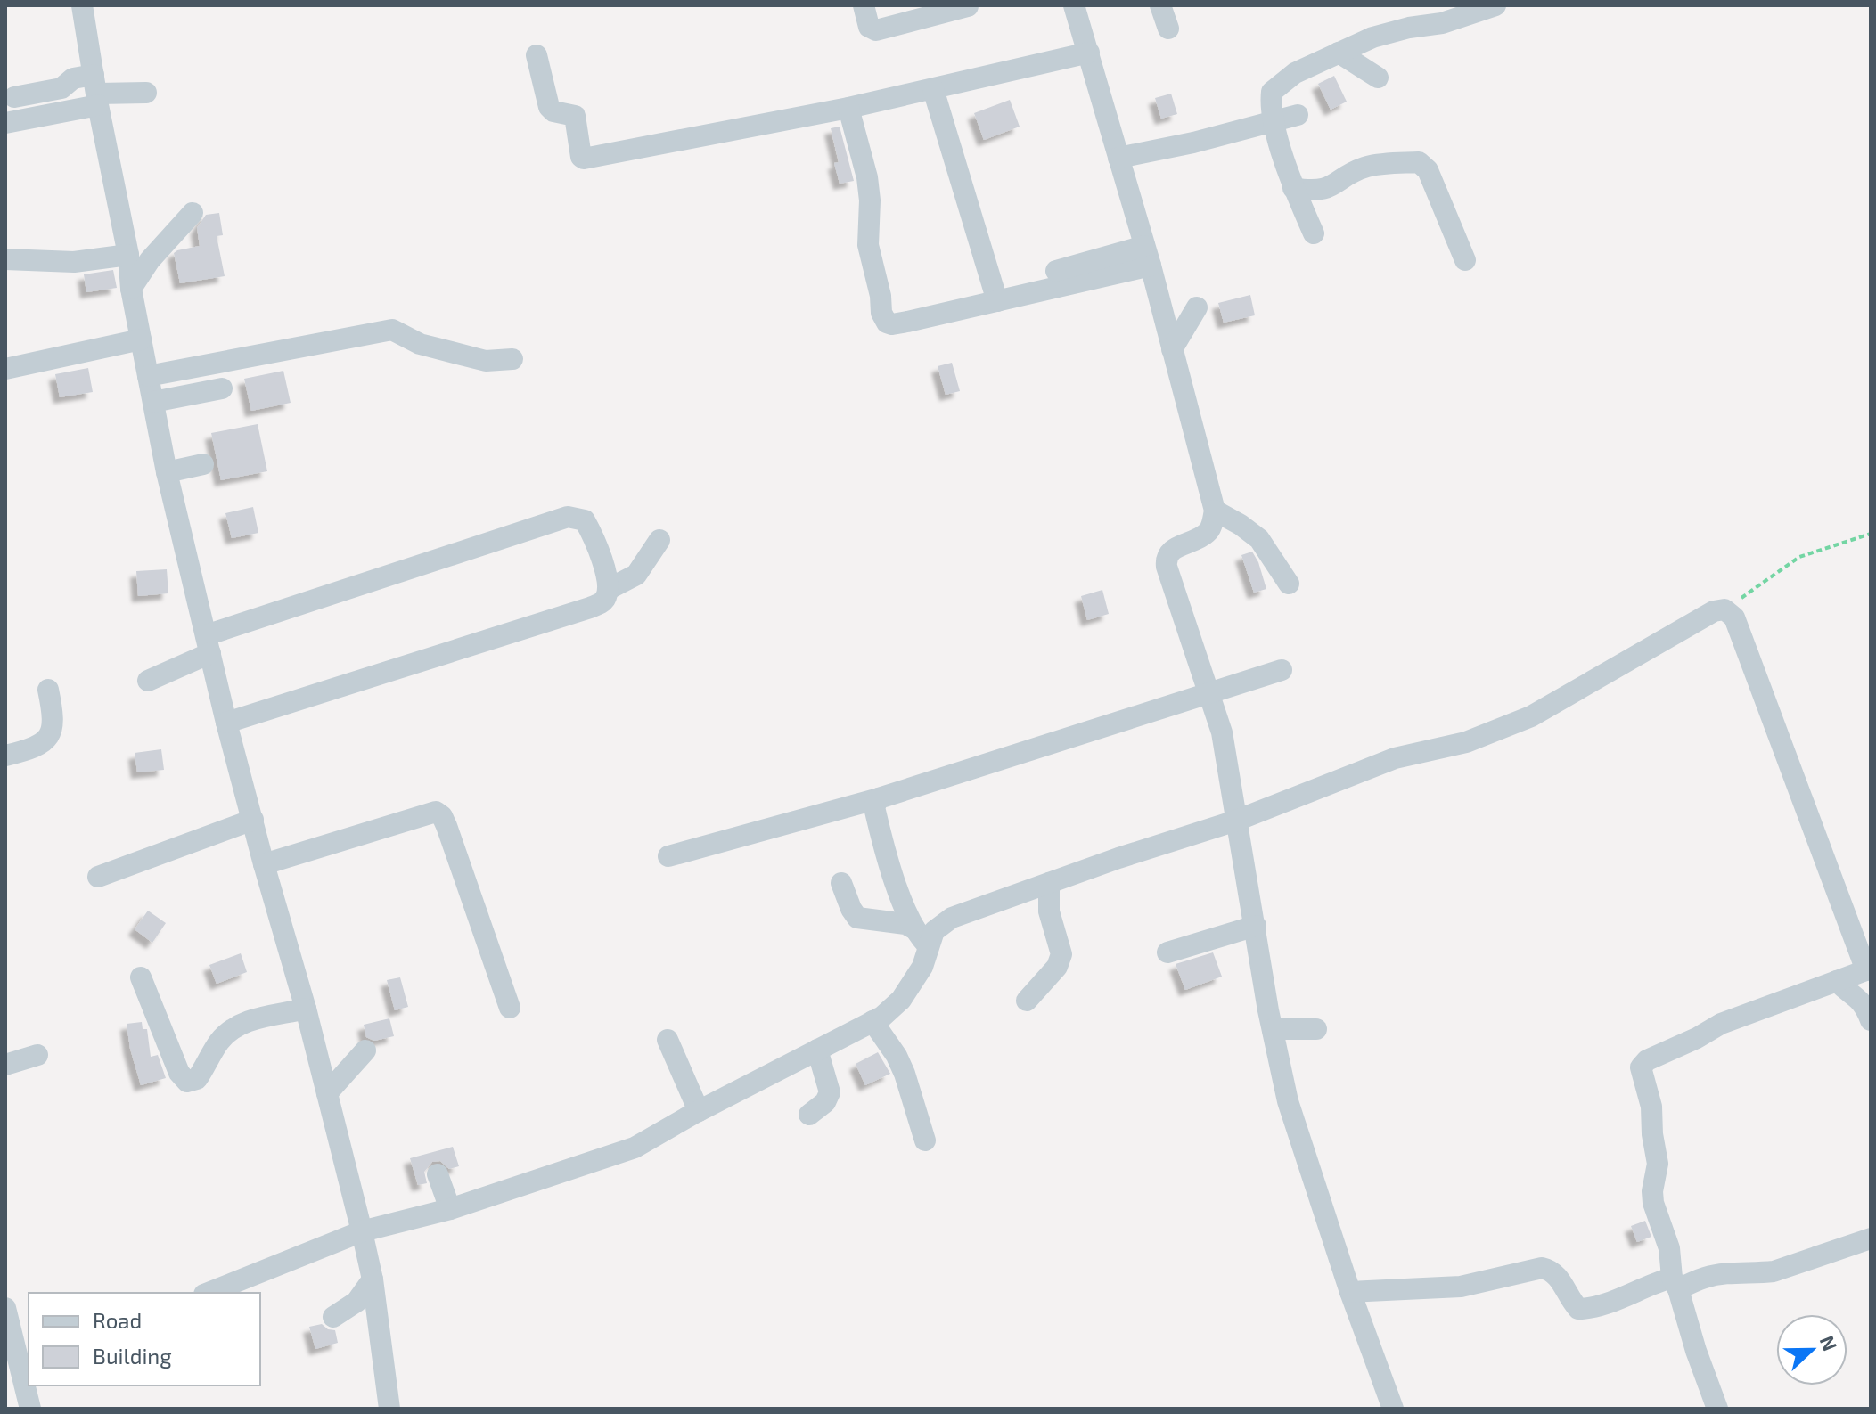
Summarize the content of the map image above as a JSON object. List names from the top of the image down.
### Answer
{
  "legend": ["Road", "Building"],
  "north": "right"
}
